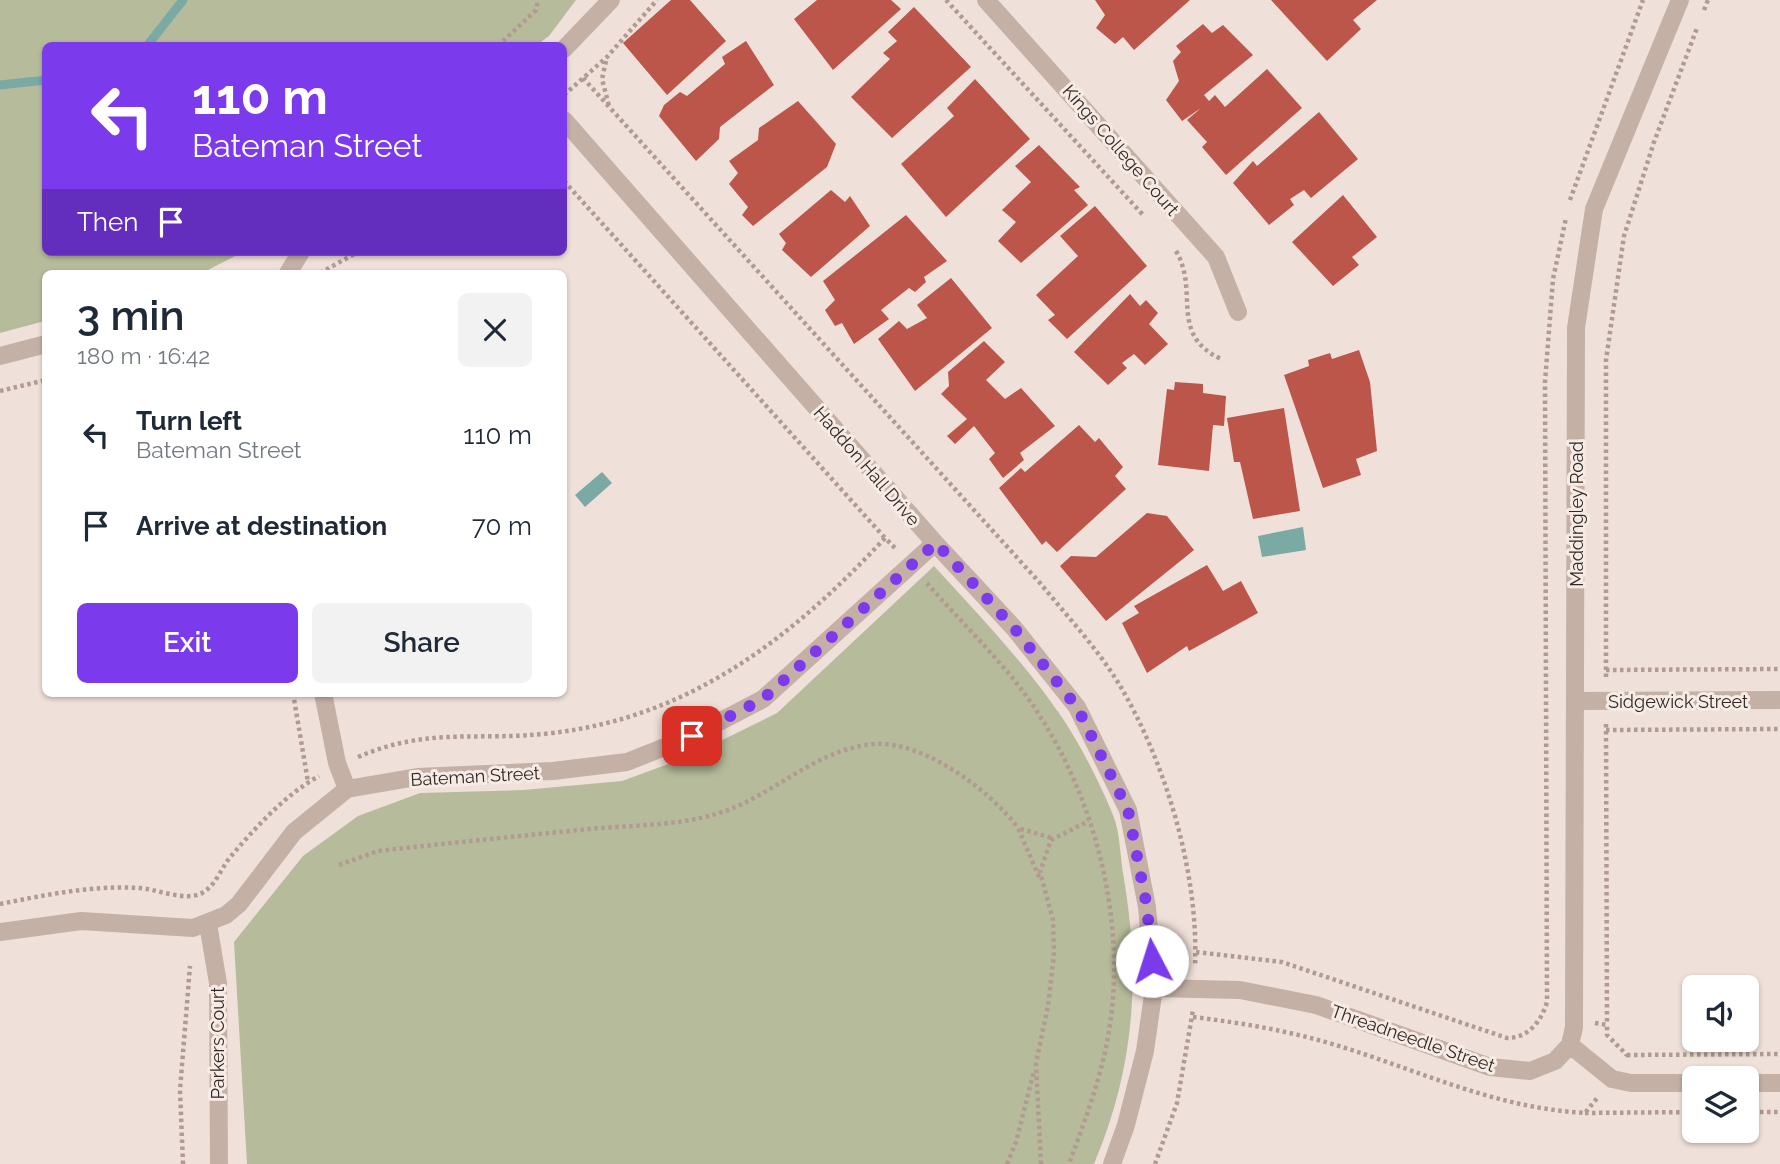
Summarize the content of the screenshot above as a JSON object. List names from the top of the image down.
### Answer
{
  "streets": {
    "street": [
      "Kings College Court",
      "Haddon Hall Drive",
      "Maddingley Road",
      "Sidgewick Street",
      "Bateman Street",
      "Threadneedle Street",
      "Parkers Court"
    ]
  },
  "crossings": [
    ["Haddon Hall Drive", "Bateman Street"],
    ["Haddon Hall Drive", "Threadneedle Street"],
    ["Maddingley Road", "Sidgewick Street"],
    ["Maddingley Road", "Threadneedle Street"],
    ["Bateman Street", "Parkers Court"]
  ],
  "page": {
    "turn": ["110 m", "Bateman Street"],
    "then": "Then",
    "heading": ["3 min", "180 m · 16:42"],
    "list": [
      {
        "name": "Turn left",
        "note": "Bateman Street",
        "value": "110 m"
      },
      {
        "name": "Arrive at destination",
        "value": "70 m"
      }
    ],
    "buttons": ["Exit", "Share"]
  }
}
